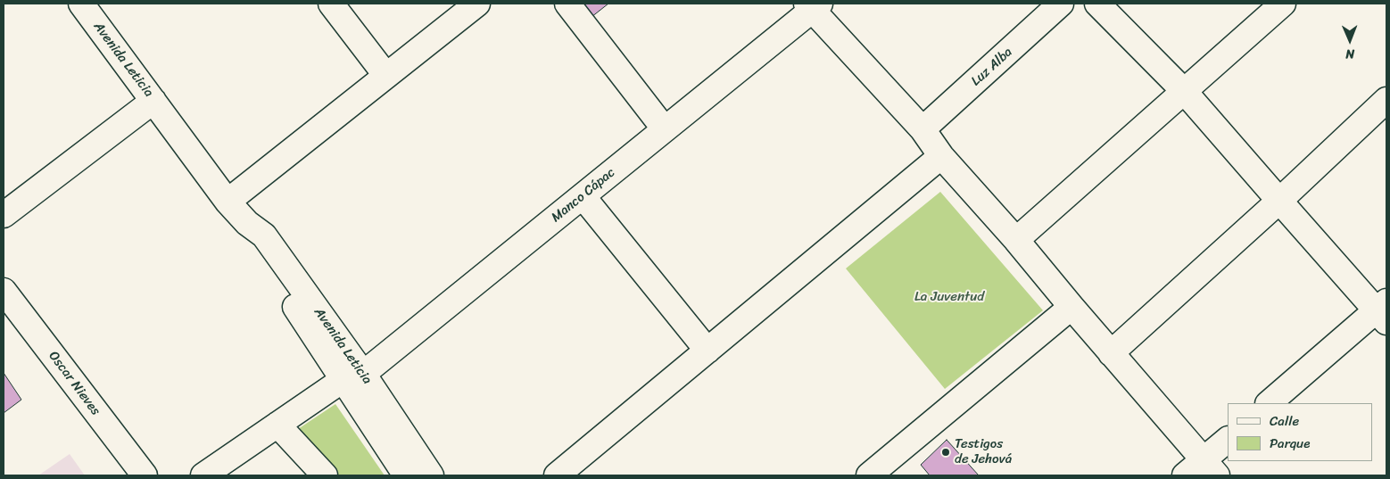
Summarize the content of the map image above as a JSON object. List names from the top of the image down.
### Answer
{
  "streets": {
    "street": [
      "Avenida Leticia",
      "Luz Alba",
      "Manco Cápac",
      "Oscar Nieves"
    ]
  },
  "crossings": [
    ["Avenida Leticia", "Manco Cápac"]
  ],
  "parks": ["La Juventud"],
  "places": ["Testigos de Jehová"],
  "legend": ["Calle", "Parque"],
  "north": "bottom"
}
